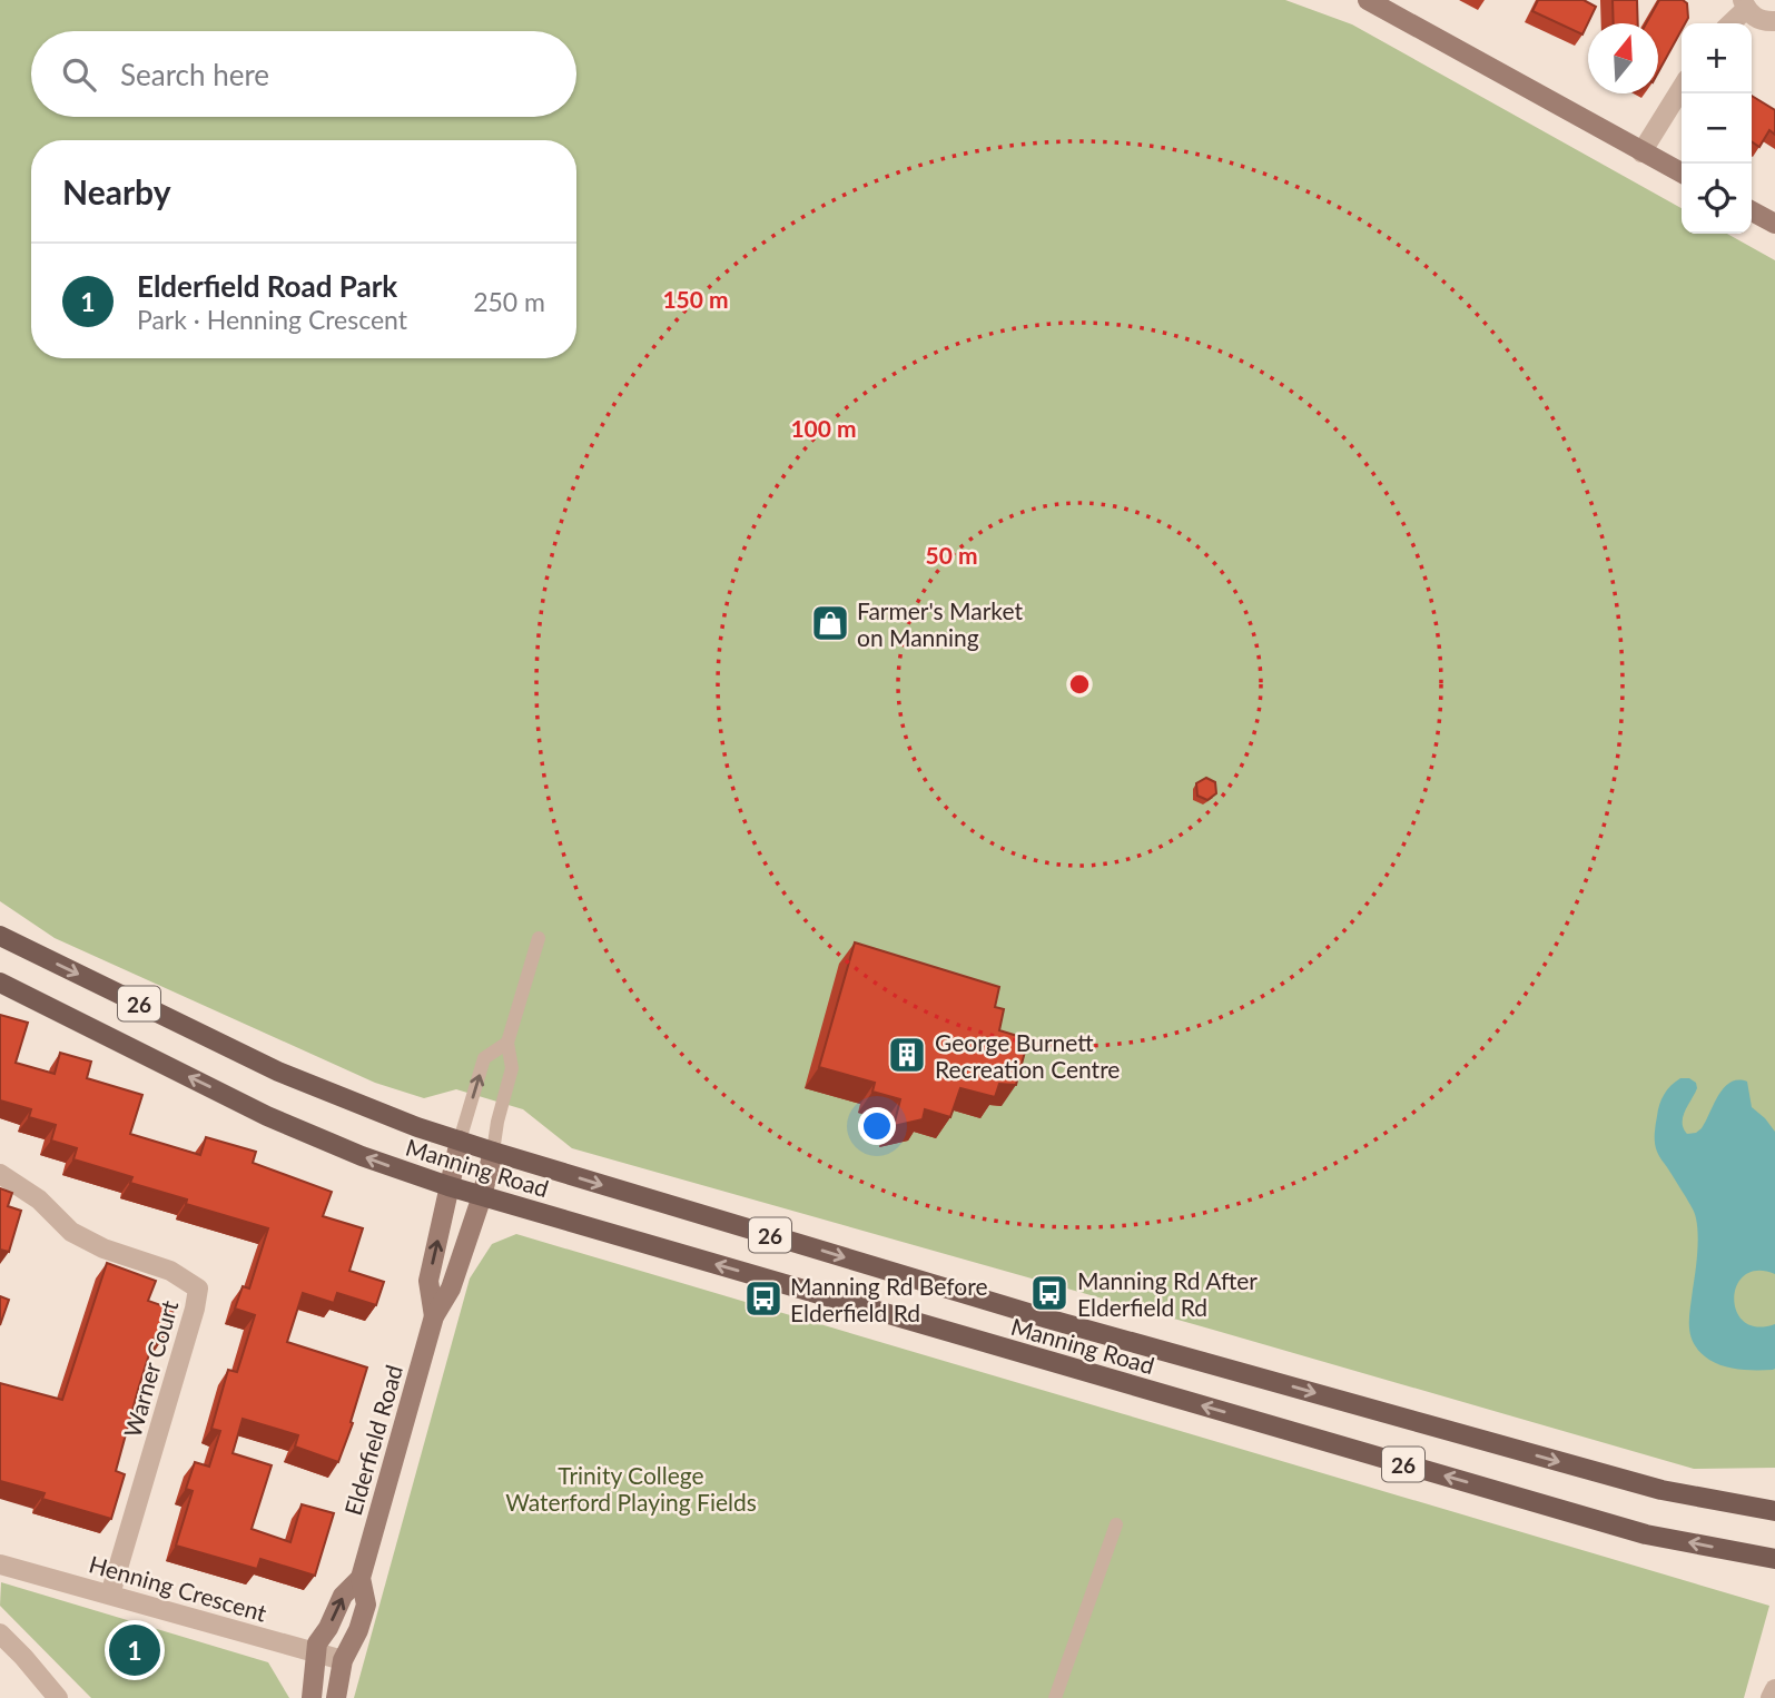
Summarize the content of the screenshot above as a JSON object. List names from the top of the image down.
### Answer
{
  "streets": {
    "main road": ["26", "Manning Road"],
    "street": ["Warner Court", "Elderfield Road", "Henning Crescent"]
  },
  "crossings": [
    ["Manning Road", "Elderfield Road"],
    ["Warner Court", "Henning Crescent"],
    ["Elderfield Road", "Henning Crescent"]
  ],
  "parks": ["Trinity College Waterford Playing Fields"],
  "places": {
    "shop": ["Farmer's Market on Manning"],
    "building": ["George Burnett Recreation Centre"],
    "bus stop": ["Manning Rd After Elderfield Rd", "Manning Rd Before Elderfield Rd"]
  },
  "north": "top",
  "page": {
    "map_buttons": ["+", "−"],
    "search": "Search here",
    "heading": "Nearby",
    "list": [
      {
        "mark": "1",
        "name": "Elderfield Road Park",
        "note": "Park · Henning Crescent",
        "value": "250 m"
      }
    ],
    "pins": "1"
  },
  "rings": ["150 m", "100 m", "50 m"]
}
